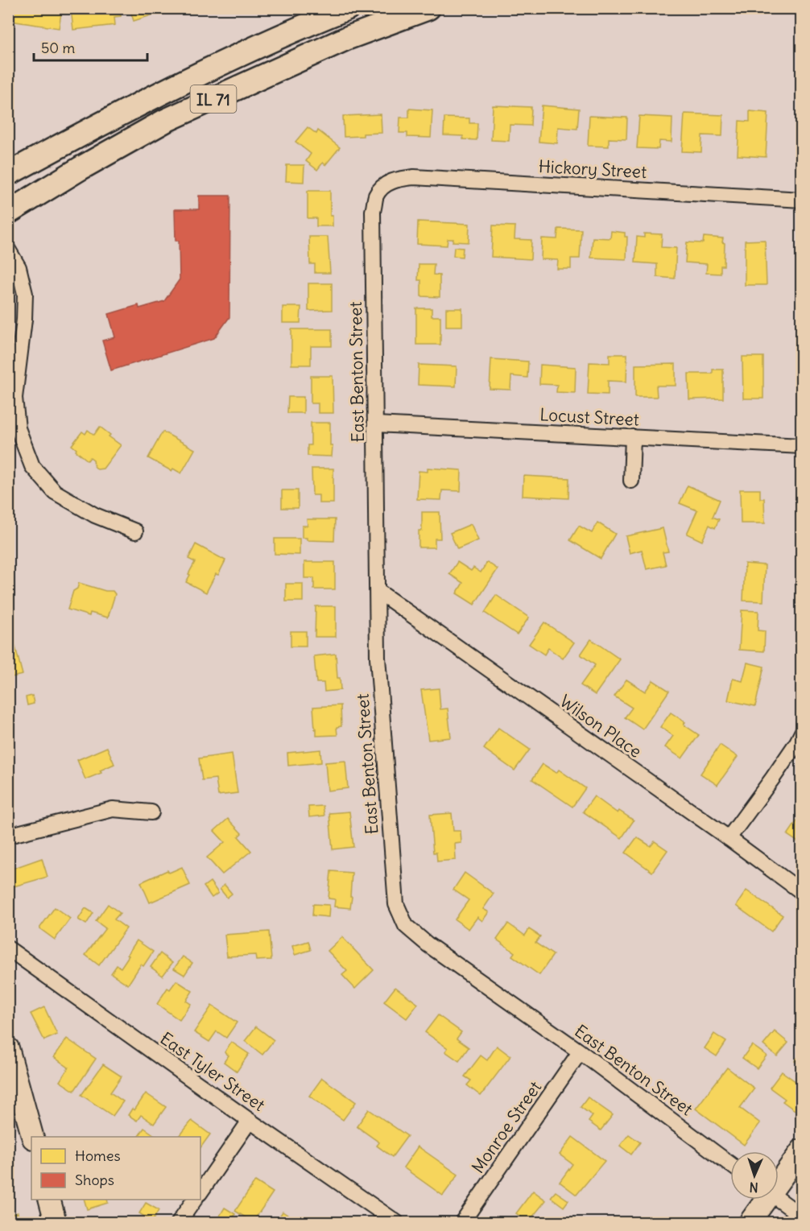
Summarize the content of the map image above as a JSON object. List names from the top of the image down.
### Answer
{
  "streets": {
    "main road": ["IL 71"],
    "street": [
      "Hickory Street",
      "East Benton Street",
      "Locust Street",
      "Wilson Place",
      "East Tyler Street",
      "Monroe Street"
    ]
  },
  "crossings": [
    ["Hickory Street", "East Benton Street"],
    ["East Benton Street", "Locust Street"],
    ["East Benton Street", "Wilson Place"],
    ["East Benton Street", "Monroe Street"]
  ],
  "legend": ["Homes", "Shops"],
  "scale_bar": "50 m",
  "north": "bottom"
}
